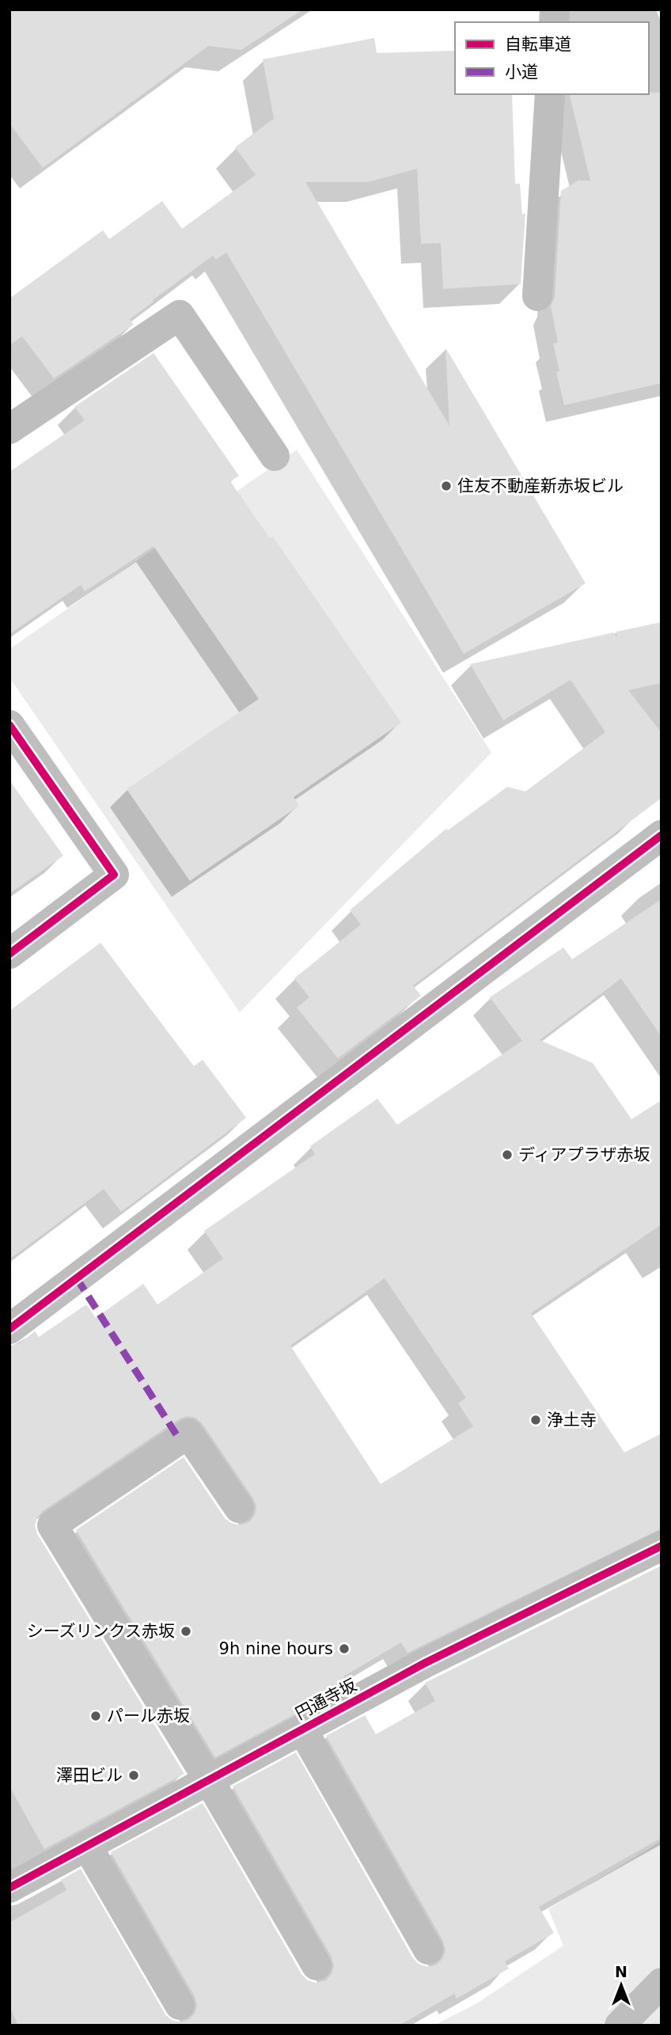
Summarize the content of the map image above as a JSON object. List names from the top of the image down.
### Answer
{
  "streets": {
    "street": ["円通寺坂"]
  },
  "places": [
    "住友不動産新赤坂ビル",
    "ディアプラザ赤坂",
    "浄土寺",
    "シーズリンクス赤坂",
    "9h nine hours",
    "パール赤坂",
    "澤田ビル"
  ],
  "legend": ["自転車道", "小道"],
  "north": "top"
}
